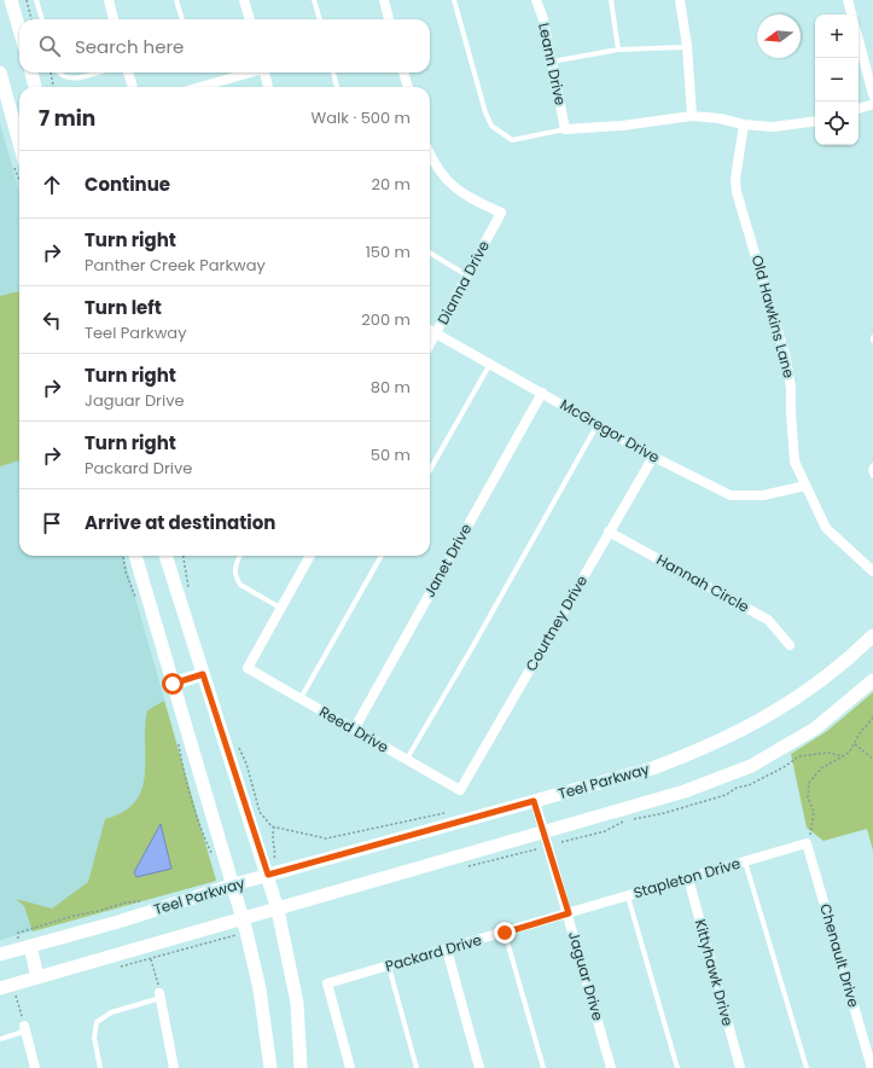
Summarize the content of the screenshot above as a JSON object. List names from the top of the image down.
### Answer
{
  "streets": {
    "main road": ["Teel Parkway"],
    "street": [
      "Leann Drive",
      "Dianna Drive",
      "Old Hawkins Lane",
      "McGregor Drive",
      "Janet Drive",
      "Hannah Circle",
      "Courtney Drive",
      "Reed Drive",
      "Stapleton Drive",
      "Packard Drive",
      "Chenault Drive",
      "Kittyhawk Drive",
      "Jaguar Drive"
    ]
  },
  "crossings": [
    ["Dianna Drive", "McGregor Drive"],
    ["Old Hawkins Lane", "McGregor Drive"],
    ["McGregor Drive", "Janet Drive"],
    ["McGregor Drive", "Courtney Drive"],
    ["Janet Drive", "Reed Drive"],
    ["Hannah Circle", "Courtney Drive"],
    ["Courtney Drive", "Reed Drive"],
    ["Teel Parkway", "Jaguar Drive"],
    ["Stapleton Drive", "Packard Drive"],
    ["Stapleton Drive", "Chenault Drive"],
    ["Stapleton Drive", "Kittyhawk Drive"],
    ["Stapleton Drive", "Jaguar Drive"],
    ["Packard Drive", "Jaguar Drive"]
  ],
  "north": "left",
  "page": {
    "map_buttons": ["+", "−"],
    "search": "Search here",
    "heading": ["7 min", "Walk · 500 m"],
    "list": [
      ["Continue", "20 m"],
      ["Turn right", "Panther Creek Parkway", "150 m"],
      ["Turn left", "Teel Parkway", "200 m"],
      ["Turn right", "Jaguar Drive", "80 m"],
      ["Turn right", "Packard Drive", "50 m"],
      "Arrive at destination"
    ]
  }
}
